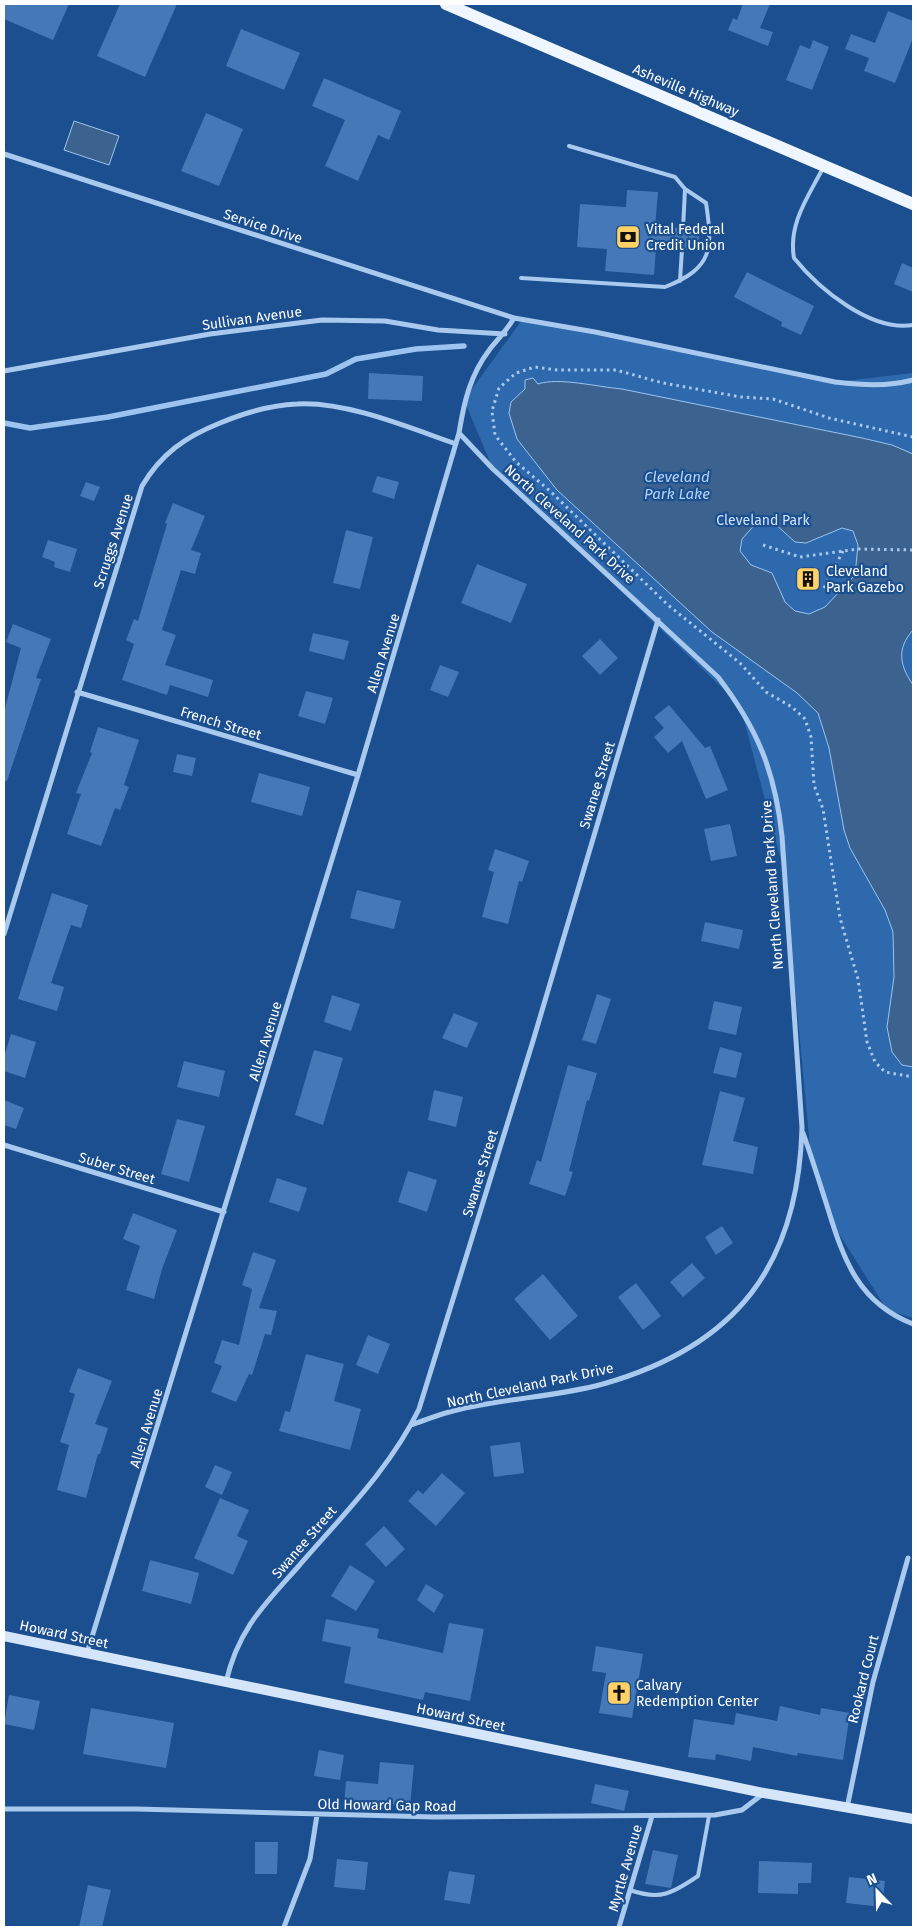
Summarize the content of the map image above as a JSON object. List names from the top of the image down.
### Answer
{
  "streets": {
    "main road": ["Asheville Highway"],
    "street": [
      "Service Drive",
      "Sullivan Avenue",
      "North Cleveland Park Drive",
      "Scruggs Avenue",
      "Allen Avenue",
      "French Street",
      "Swanee Street",
      "Suber Street",
      "Howard Street",
      "Rookard Court",
      "Old Howard Gap Road",
      "Myrtle Avenue"
    ]
  },
  "crossings": [
    ["North Cleveland Park Drive", "Allen Avenue"],
    ["North Cleveland Park Drive", "Swanee Street"],
    ["Scruggs Avenue", "Allen Avenue"],
    ["Scruggs Avenue", "French Street"],
    ["Allen Avenue", "French Street"],
    ["Allen Avenue", "Suber Street"],
    ["Allen Avenue", "Howard Street"],
    ["Swanee Street", "Howard Street"],
    ["Howard Street", "Rookard Court"],
    ["Howard Street", "Old Howard Gap Road"],
    ["Old Howard Gap Road", "Myrtle Avenue"]
  ],
  "water": ["Cleveland Park Lake"],
  "parks": ["Cleveland Park"],
  "places": {
    "bank": ["Vital Federal Credit Union"],
    "building": ["Cleveland Park Gazebo"],
    "church": ["Calvary Redemption Center"]
  },
  "north": "top left"
}
